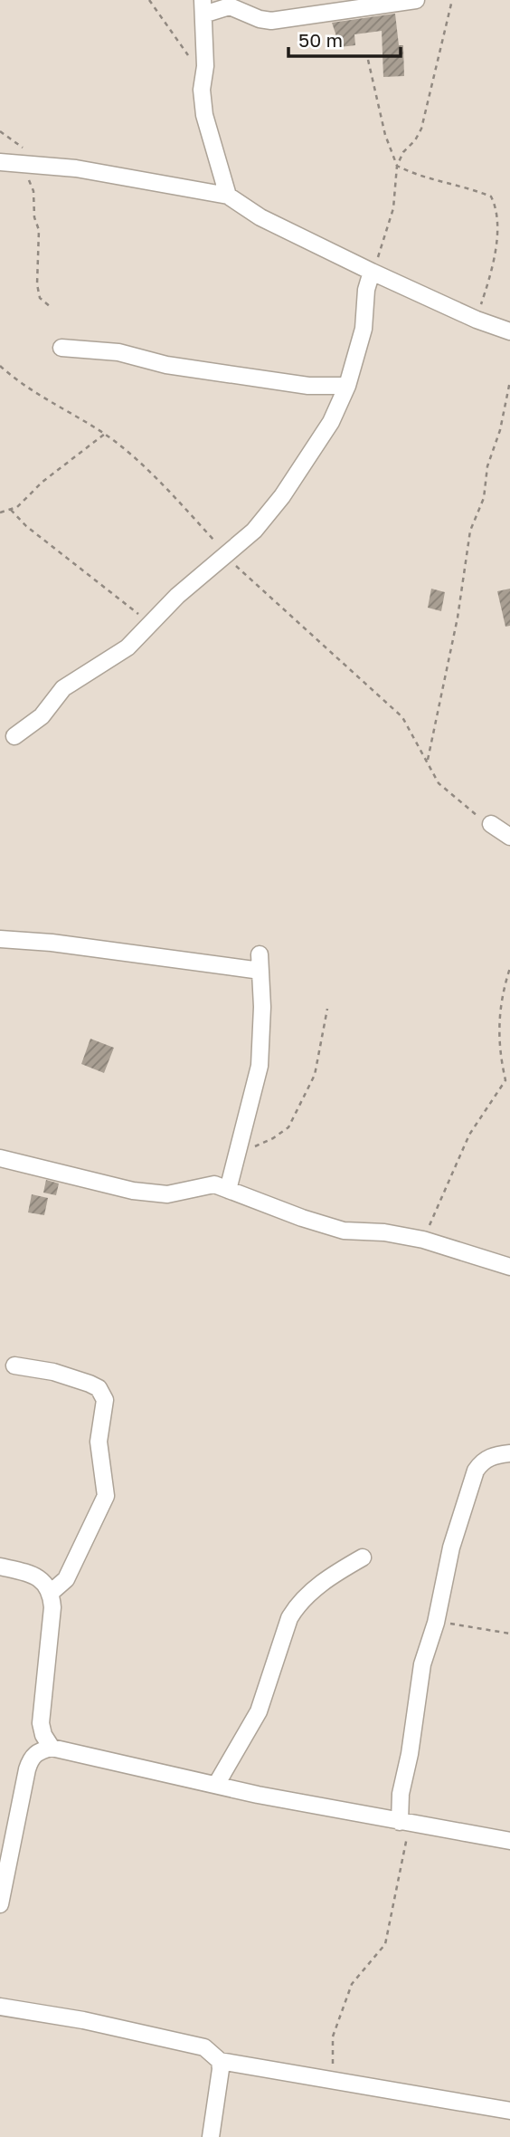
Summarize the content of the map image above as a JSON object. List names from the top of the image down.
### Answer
{
  "scale_bar": "50 m"
}
